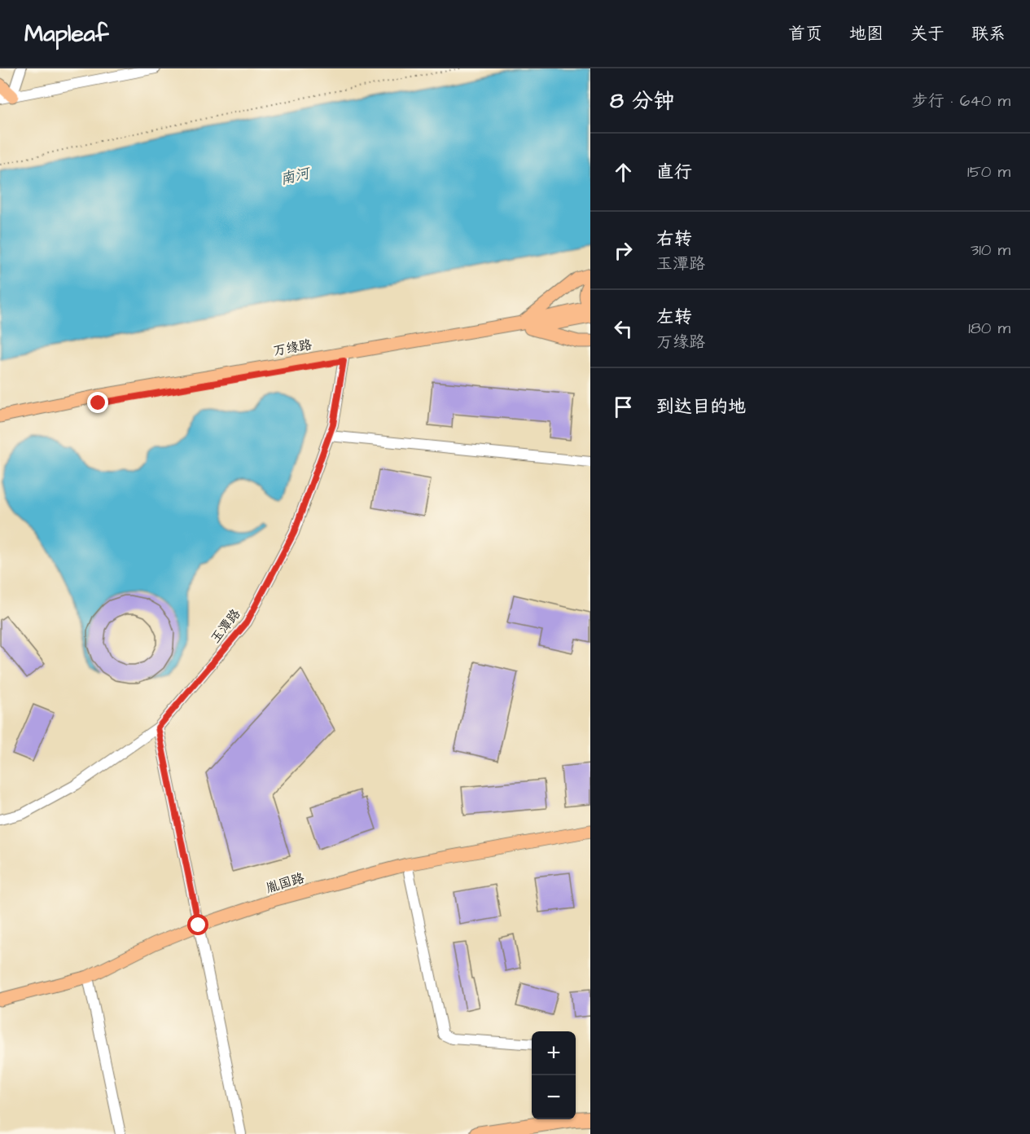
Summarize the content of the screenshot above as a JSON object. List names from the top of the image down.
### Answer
{
  "streets": {
    "main road": ["万缘路", "胤国路"],
    "street": ["玉潭路"]
  },
  "crossings": [
    ["万缘路", "玉潭路"]
  ],
  "water": ["南河"],
  "page": {
    "header": "Mapleaf",
    "nav": [
      "首页",
      "地图",
      "关于",
      "联系"
    ],
    "heading": ["8 分钟", "步行 · 640 m"],
    "list": [
      ["直行", "150 m"],
      ["右转", "玉潭路", "310 m"],
      ["左转", "万缘路", "180 m"],
      "到达目的地"
    ],
    "map_buttons": ["+", "−"]
  }
}
